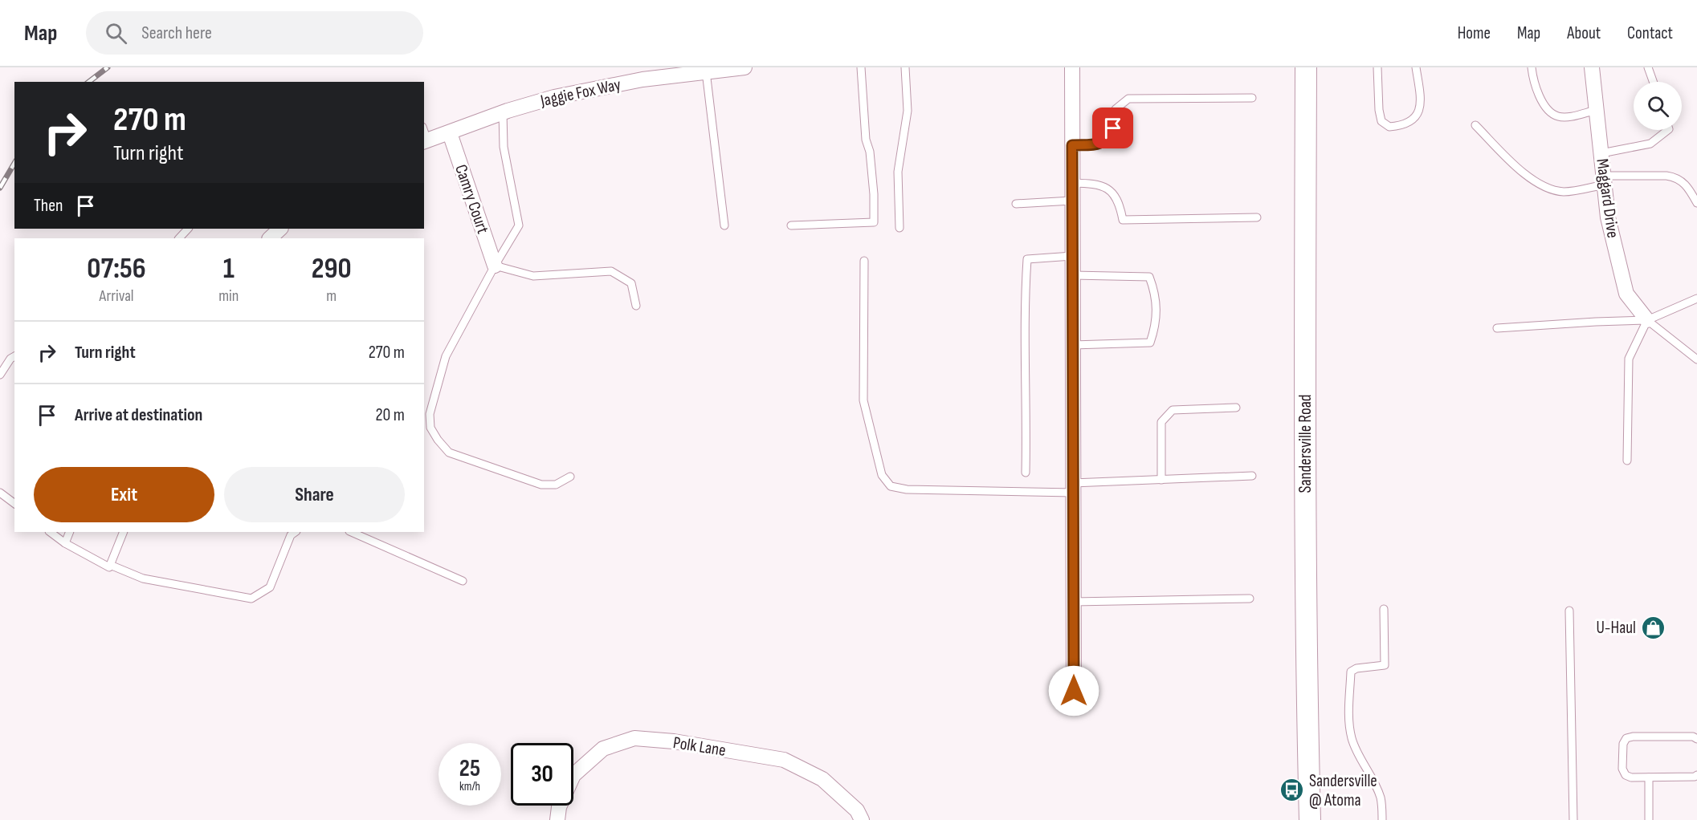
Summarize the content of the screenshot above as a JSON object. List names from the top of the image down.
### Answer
{
  "streets": {
    "street": [
      "Jaggie Fox Way",
      "Maggard Drive",
      "Camry Court",
      "Sandersville Road",
      "Polk Lane"
    ]
  },
  "crossings": [
    ["Jaggie Fox Way", "Camry Court"]
  ],
  "places": {
    "shop": ["U-Haul"],
    "bus stop": ["Sandersville @ Atoma"]
  },
  "page": {
    "header": "Map",
    "search": "Search here",
    "nav": [
      "Home",
      "Map",
      "About",
      "Contact"
    ],
    "turn": ["270 m", "Turn right"],
    "then": "Then",
    "eta": [
      "07:56",
      "Arrival",
      "1",
      "min",
      "290",
      "m"
    ],
    "list": [
      {
        "name": "Turn right",
        "value": "270 m"
      },
      {
        "name": "Arrive at destination",
        "value": "20 m"
      }
    ],
    "buttons": ["Exit", "Share"],
    "speed": "25 km/h",
    "limit": "30"
  }
}
